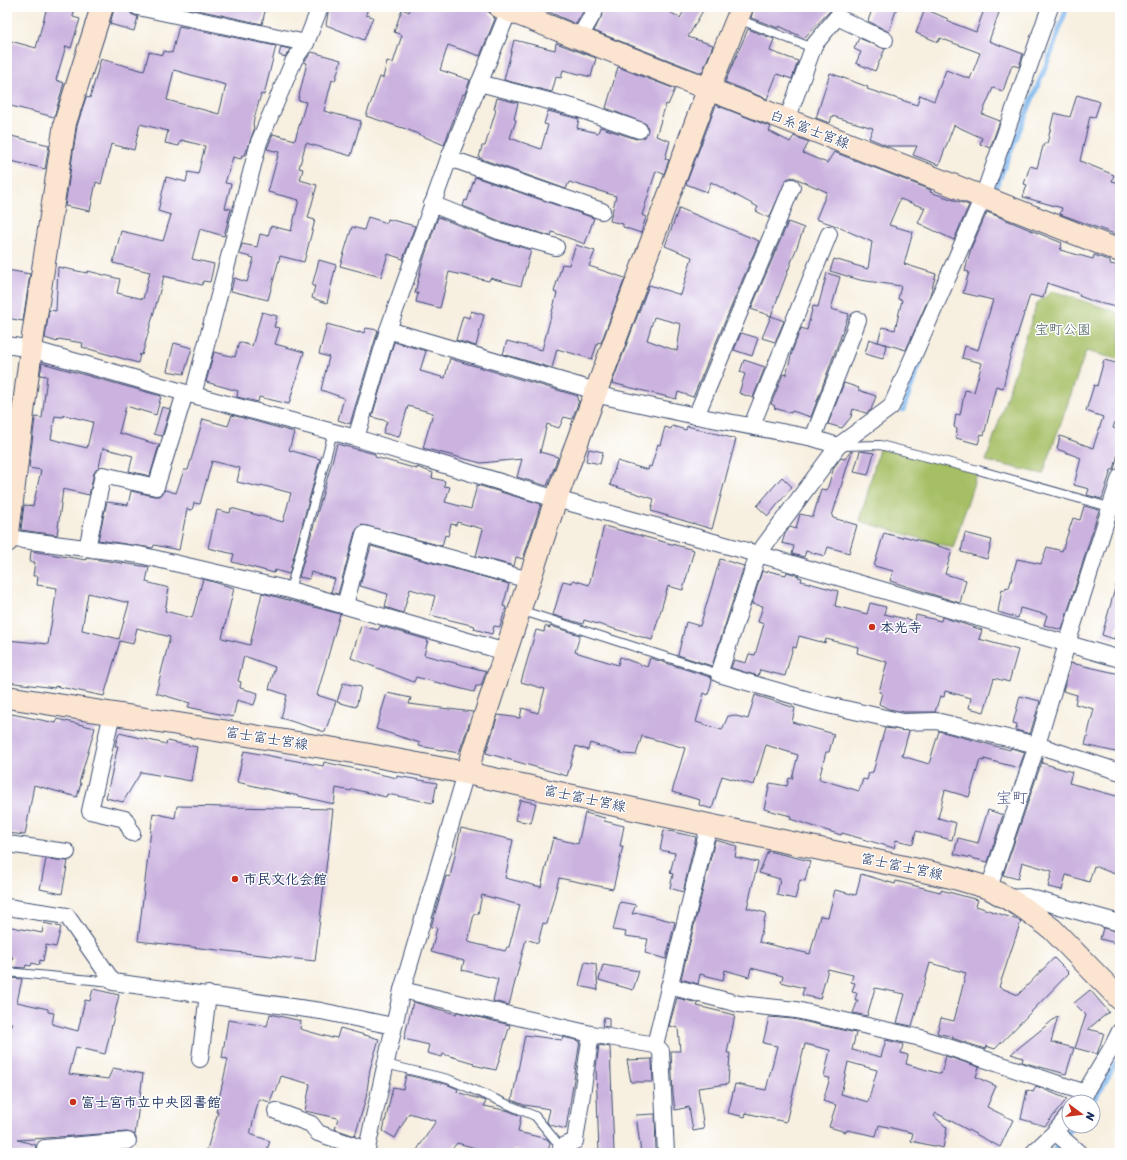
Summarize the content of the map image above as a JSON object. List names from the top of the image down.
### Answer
{
  "streets": {
    "main road": ["白糸富士宮線", "富士富士宮線"]
  },
  "districts": ["宝町"],
  "parks": ["宝町公園"],
  "places": ["本光寺", "市民文化会館", "富士宮市立中央図書館"],
  "north": "right"
}
